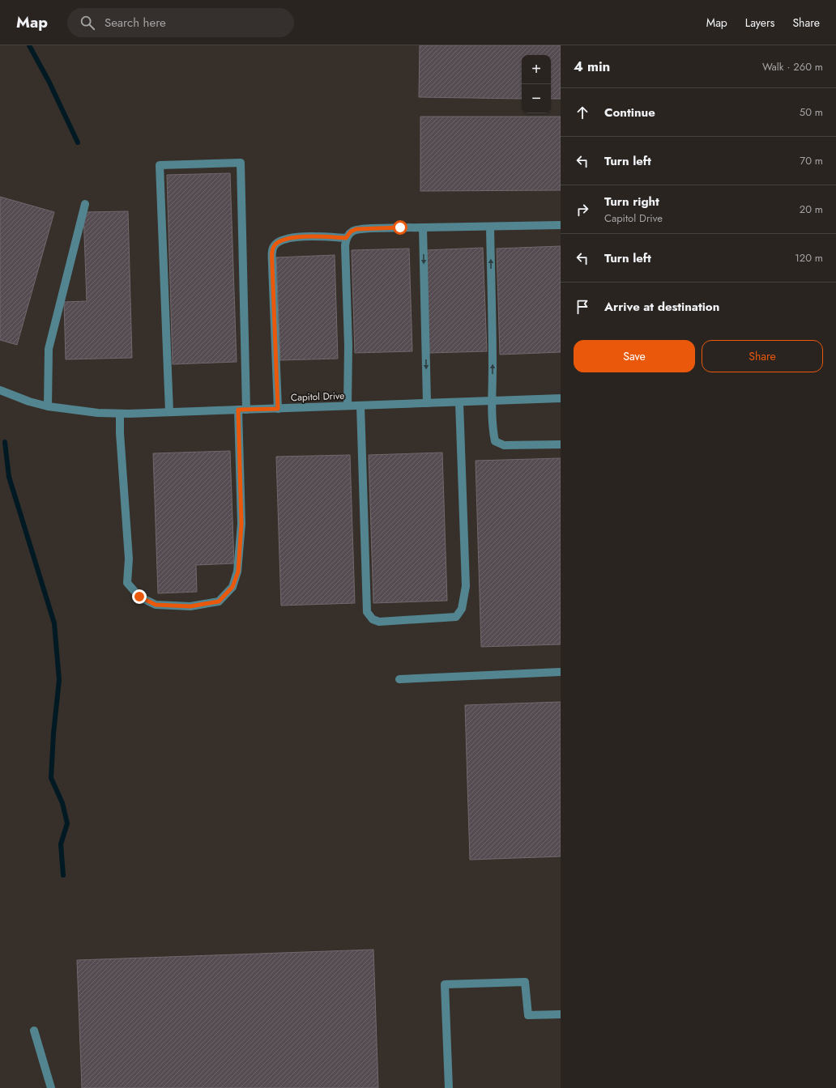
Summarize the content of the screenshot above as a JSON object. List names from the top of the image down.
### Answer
{
  "streets": {
    "street": ["Capitol Drive"]
  },
  "page": {
    "header": "Map",
    "search": "Search here",
    "nav": ["Map", "Layers", "Share"],
    "heading": ["4 min", "Walk · 260 m"],
    "map_buttons": ["+", "−"],
    "list": [
      ["Continue", "50 m"],
      ["Turn left", "70 m"],
      ["Turn right", "Capitol Drive", "20 m"],
      ["Turn left", "120 m"],
      "Arrive at destination"
    ],
    "buttons": ["Save", "Share"]
  }
}
